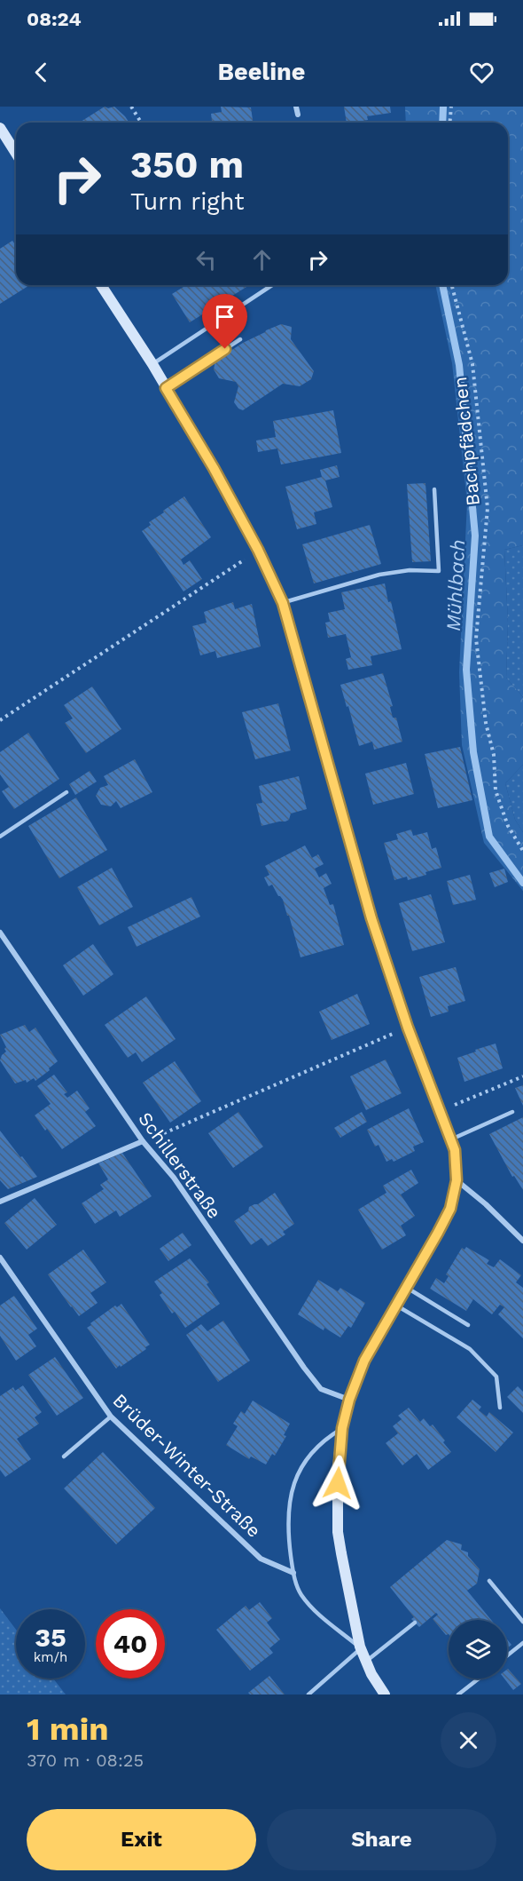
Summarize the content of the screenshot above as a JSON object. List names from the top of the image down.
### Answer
{
  "streets": {
    "street": ["Schillerstraße", "Brüder-Winter-Straße"],
    "path": ["Bachpfädchen"]
  },
  "water": ["Mühlbach"],
  "page": {
    "status": "08:24",
    "header": "Beeline",
    "turn": ["350 m", "Turn right"],
    "speed": "35 km/h",
    "limit": "40",
    "heading": ["1 min", "370 m · 08:25"],
    "buttons": ["Exit", "Share"]
  }
}
